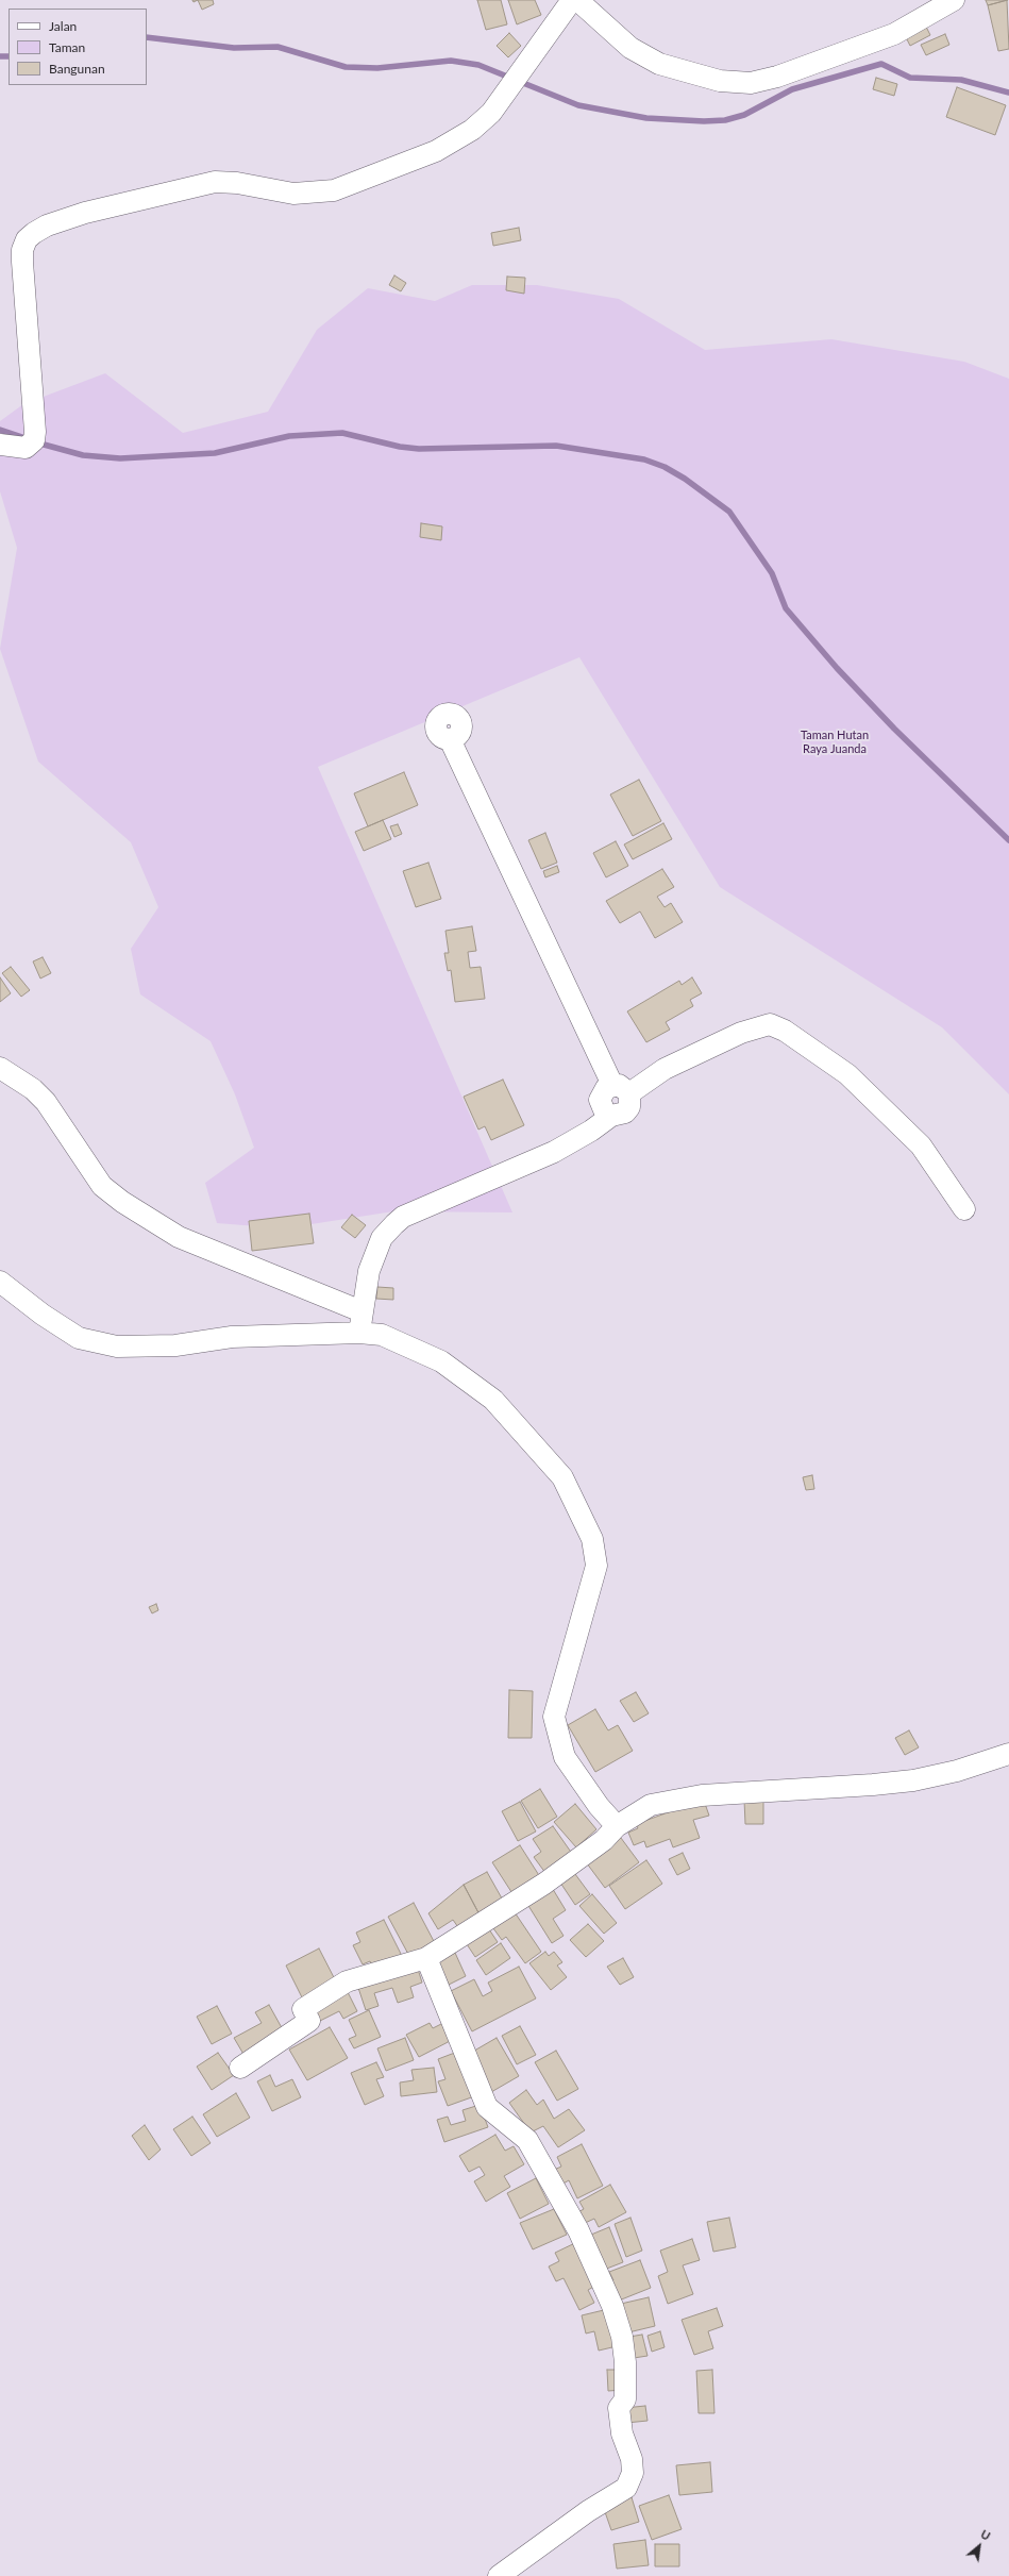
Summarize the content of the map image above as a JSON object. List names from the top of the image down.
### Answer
{
  "parks": ["Taman Hutan Raya Juanda"],
  "legend": ["Jalan", "Taman", "Bangunan"],
  "north": "top right"
}
